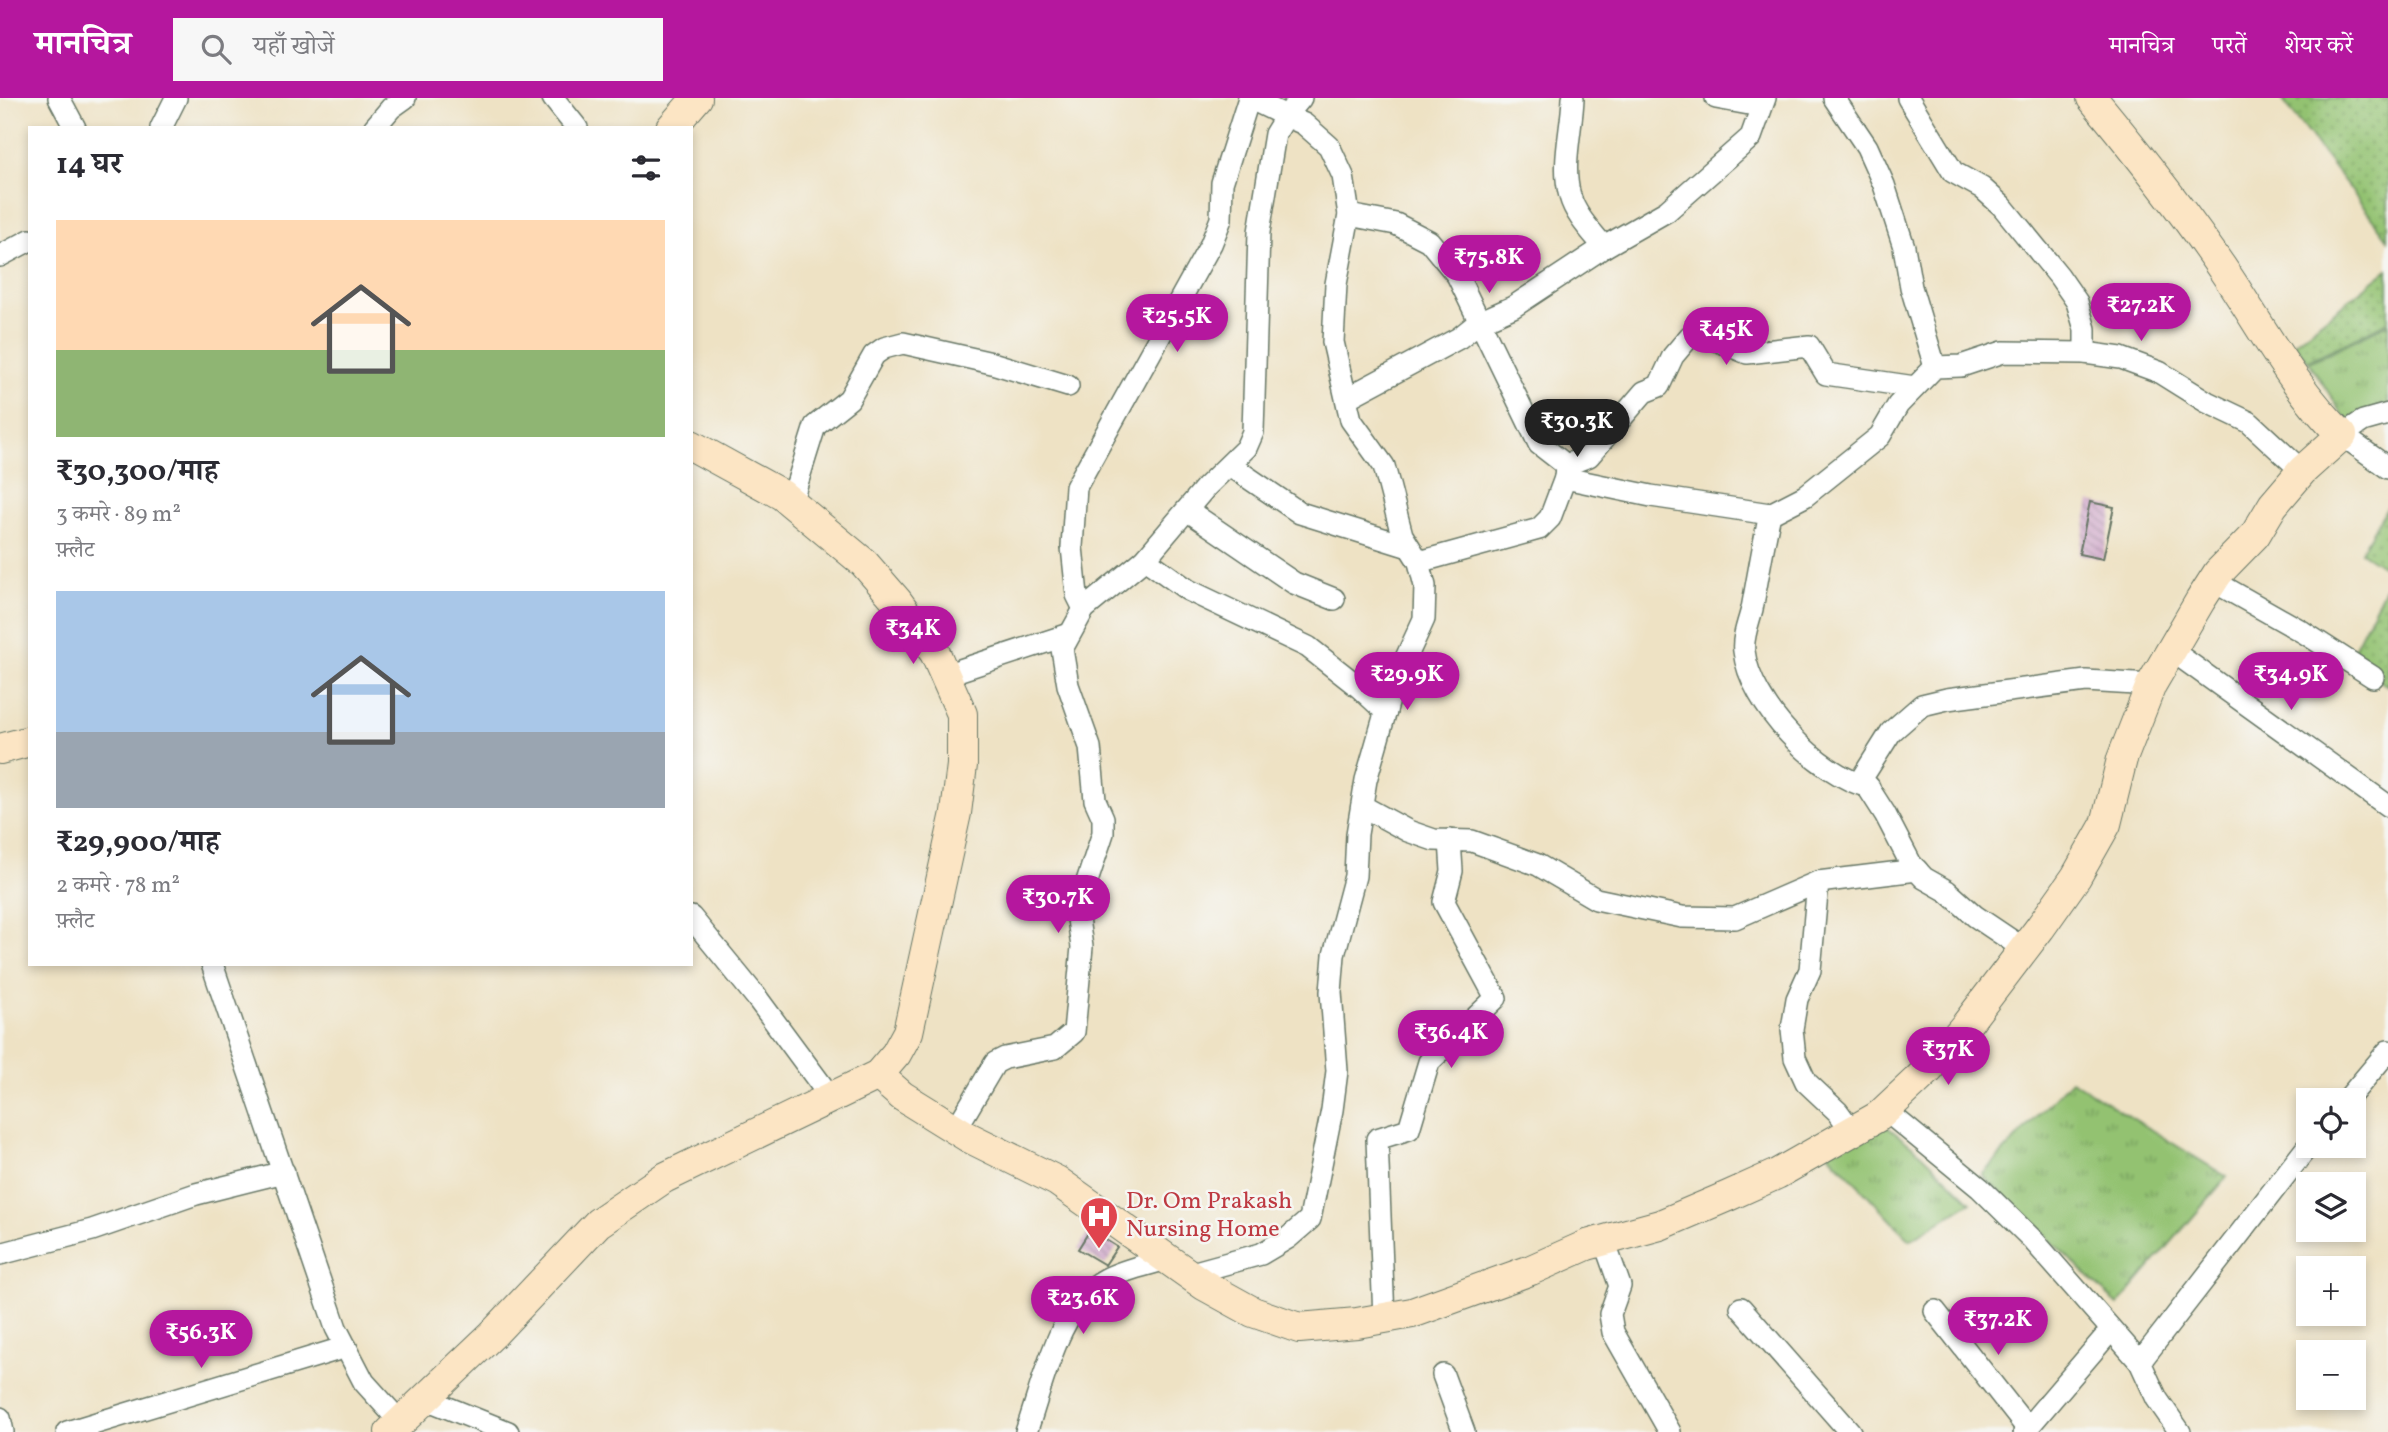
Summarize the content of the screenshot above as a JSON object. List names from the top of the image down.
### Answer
{
  "places": {
    "hospital": ["Dr. Om Prakash Nursing Home"]
  },
  "page": {
    "header": "मानचित्र",
    "search": "यहाँ खोजें",
    "nav": ["मानचित्र", "परतें", "शेयर करें"],
    "heading": "14 घर",
    "list": [
      {
        "name": "₹30,300/माह",
        "note": "3 कमरे · 89 m² · फ़्लैट"
      },
      {
        "name": "₹29,900/माह",
        "note": "2 कमरे · 78 m² · फ़्लैट"
      }
    ],
    "price": [
      "₹75.8K",
      "₹27.2K",
      "₹25.5K",
      "₹45K",
      "₹30.3K",
      "₹34K",
      "₹29.9K",
      "₹34.9K",
      "₹30.7K",
      "₹36.4K",
      "₹37K",
      "₹23.6K",
      "₹37.2K",
      "₹56.3K"
    ],
    "map_buttons": ["+", "−"]
  }
}
